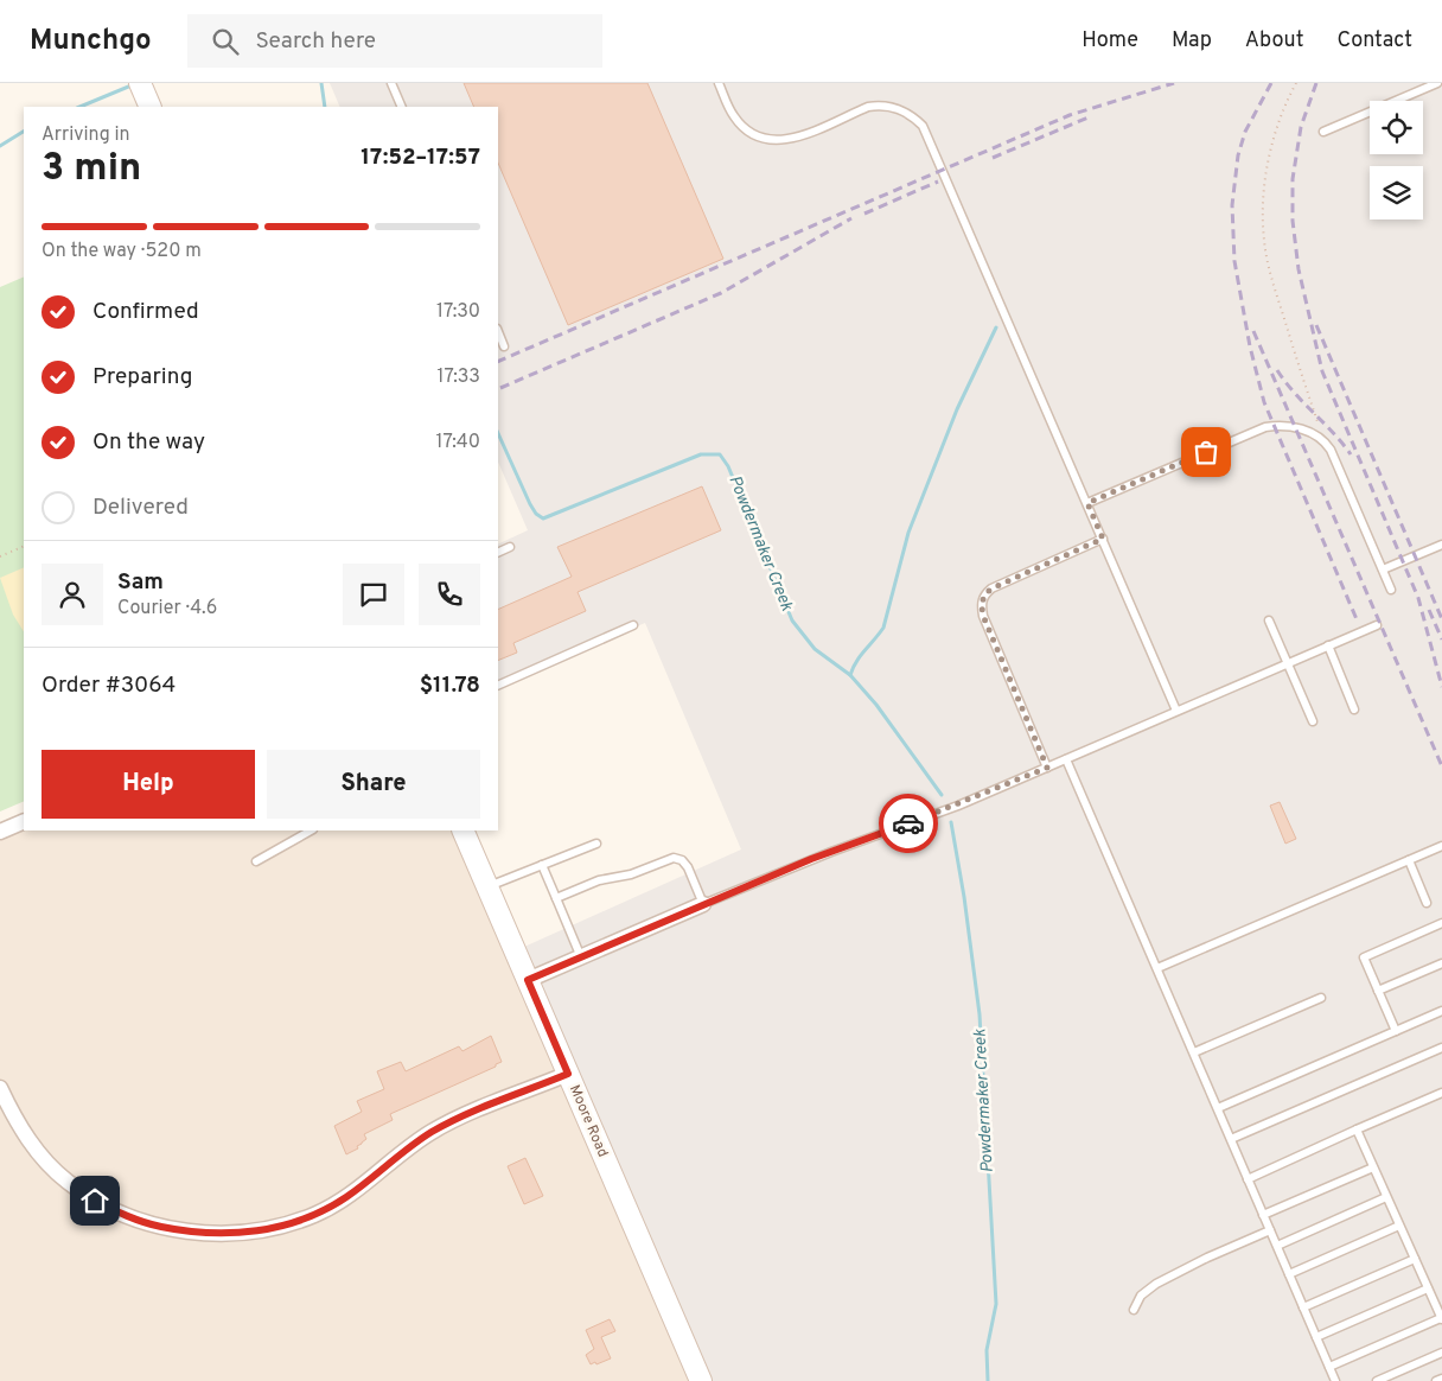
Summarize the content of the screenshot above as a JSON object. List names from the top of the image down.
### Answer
{
  "streets": {
    "street": ["Moore Road"]
  },
  "water": ["Powdermaker Creek"],
  "page": {
    "header": "Munchgo",
    "search": "Search here",
    "nav": [
      "Home",
      "Map",
      "About",
      "Contact"
    ],
    "heading": ["3 min", "Arriving in", "17:52–17:57"],
    "panel": [
      "Sam",
      "Courier · 4.6",
      "Order #3064",
      "$11.78"
    ],
    "bar": "On the way · 520 m",
    "list": [
      ["Confirmed", "17:30"],
      ["Preparing", "17:33"],
      ["On the way", "17:40"],
      "Delivered"
    ],
    "buttons": ["Help", "Share"]
  }
}
